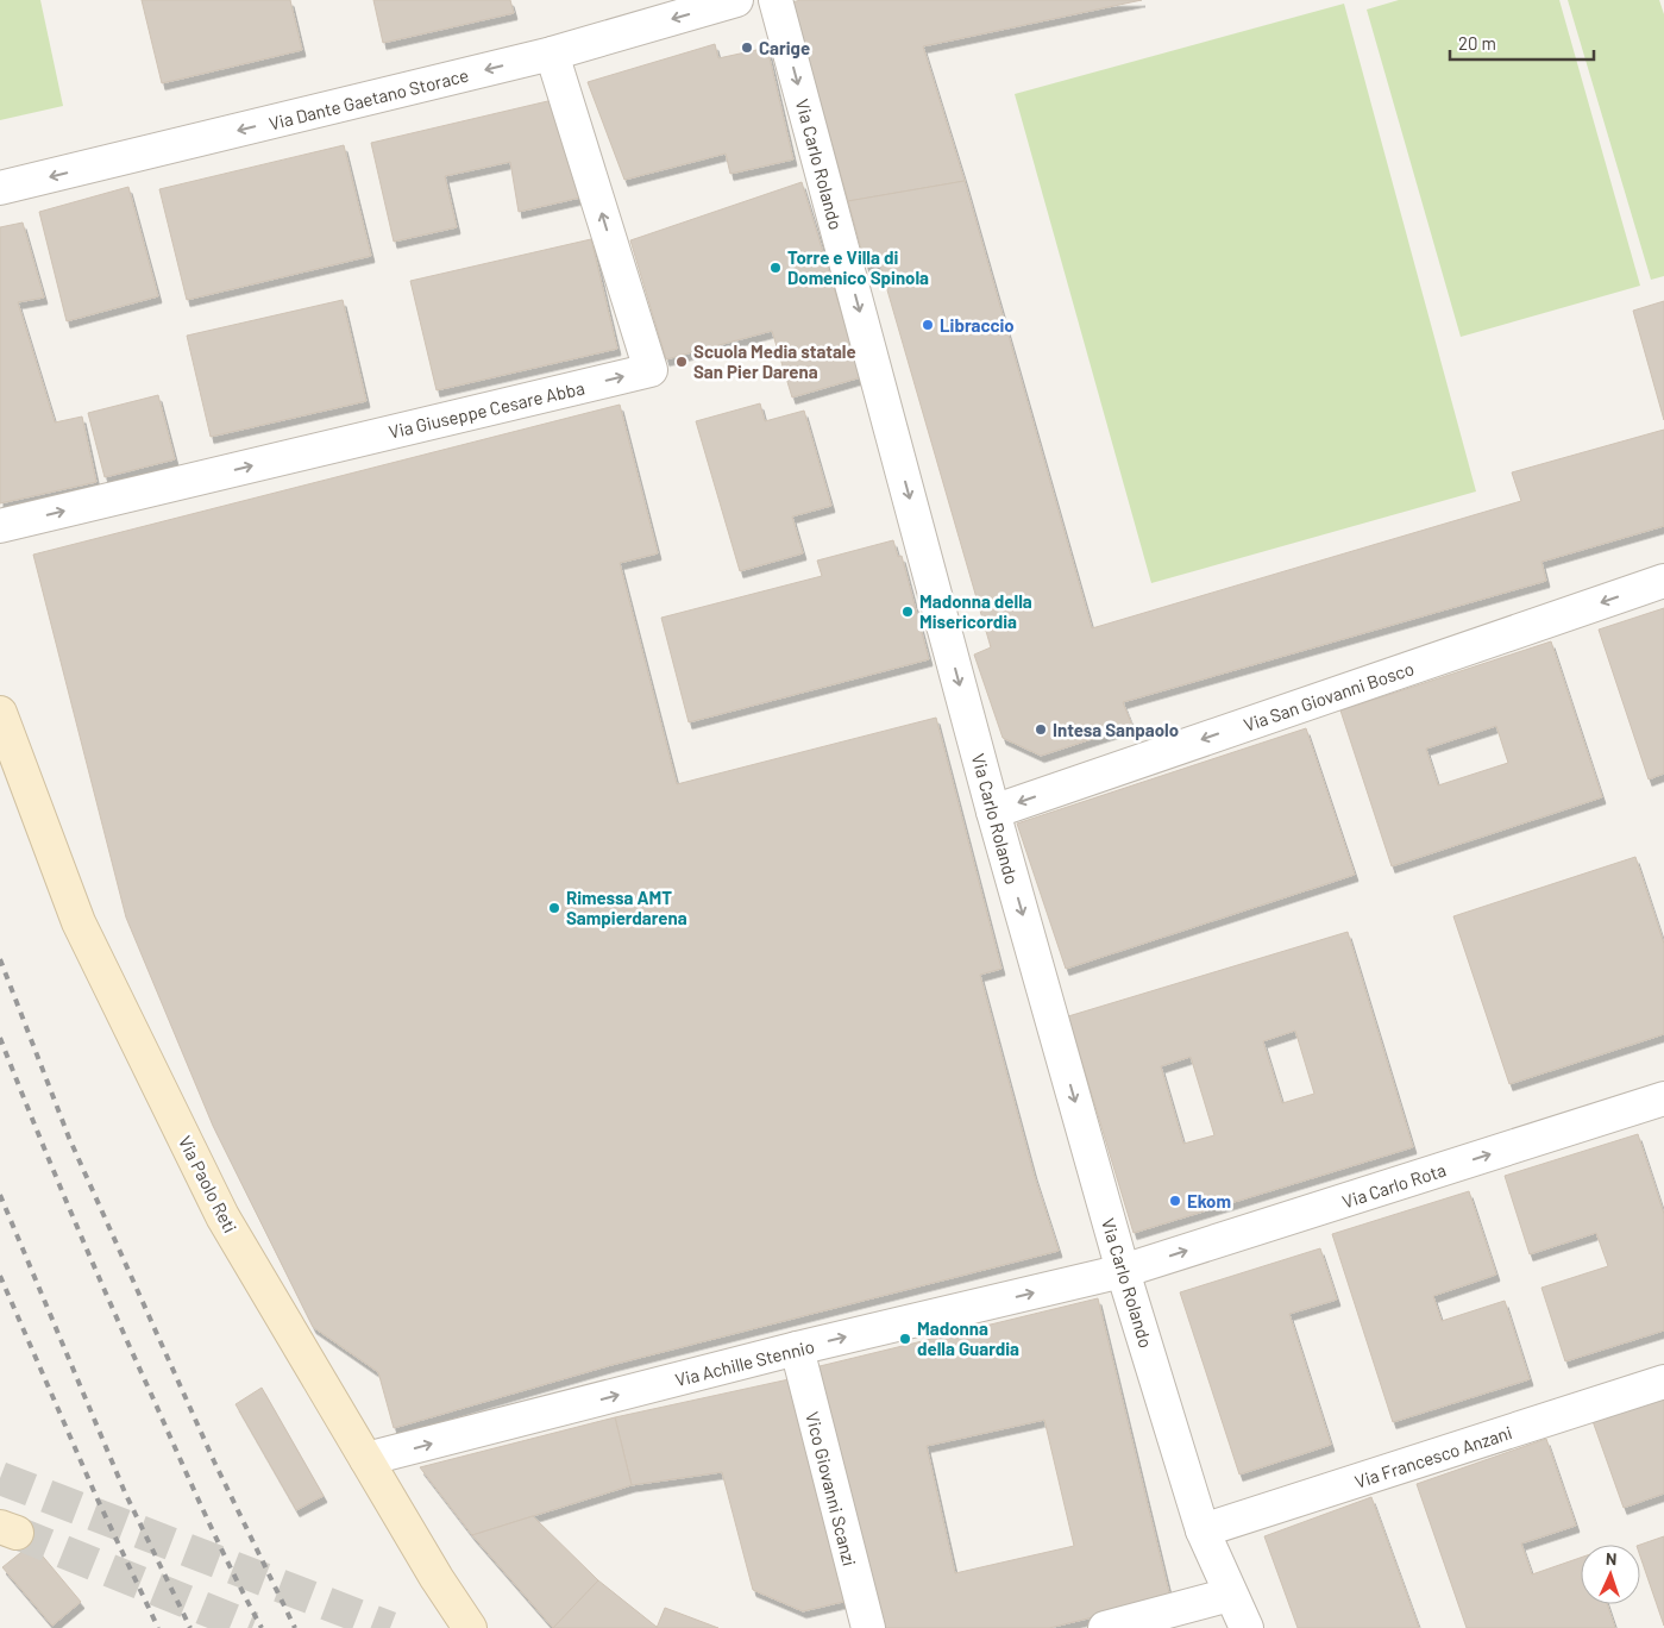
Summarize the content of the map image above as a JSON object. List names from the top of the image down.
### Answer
{
  "streets": {
    "main road": ["Via Paolo Reti"],
    "street": [
      "Via Dante Gaetano Storace",
      "Via Carlo Rolando",
      "Via Giuseppe Cesare Abba",
      "Via San Giovanni Bosco",
      "Via Carlo Rota",
      "Via Achille Stennio",
      "Via Francesco Anzani",
      "Vico Giovanni Scanzi"
    ]
  },
  "crossings": [
    ["Via Dante Gaetano Storace", "Via Giuseppe Cesare Abba"],
    ["Via Carlo Rolando", "Via San Giovanni Bosco"],
    ["Via Carlo Rolando", "Via Carlo Rota"],
    ["Via Carlo Rolando", "Via Achille Stennio"],
    ["Via Carlo Rolando", "Via Francesco Anzani"],
    ["Via Paolo Reti", "Via Achille Stennio"],
    ["Via Carlo Rota", "Via Achille Stennio"],
    ["Via Achille Stennio", "Vico Giovanni Scanzi"]
  ],
  "one_way": [
    "Via Dante Gaetano Storace",
    "Via Carlo Rolando",
    "Via San Giovanni Bosco",
    "Via Carlo Rota",
    "Via Achille Stennio"
  ],
  "places": [
    "Carige",
    "Torre e Villa di Domenico Spinola",
    "Libraccio",
    "Scuola Media statale San Pier Darena",
    "Madonna della Misericordia",
    "Intesa Sanpaolo",
    "Rimessa AMT Sampierdarena",
    "Ekom",
    "Madonna della Guardia"
  ],
  "scale_bar": "20 m",
  "north": "top"
}
